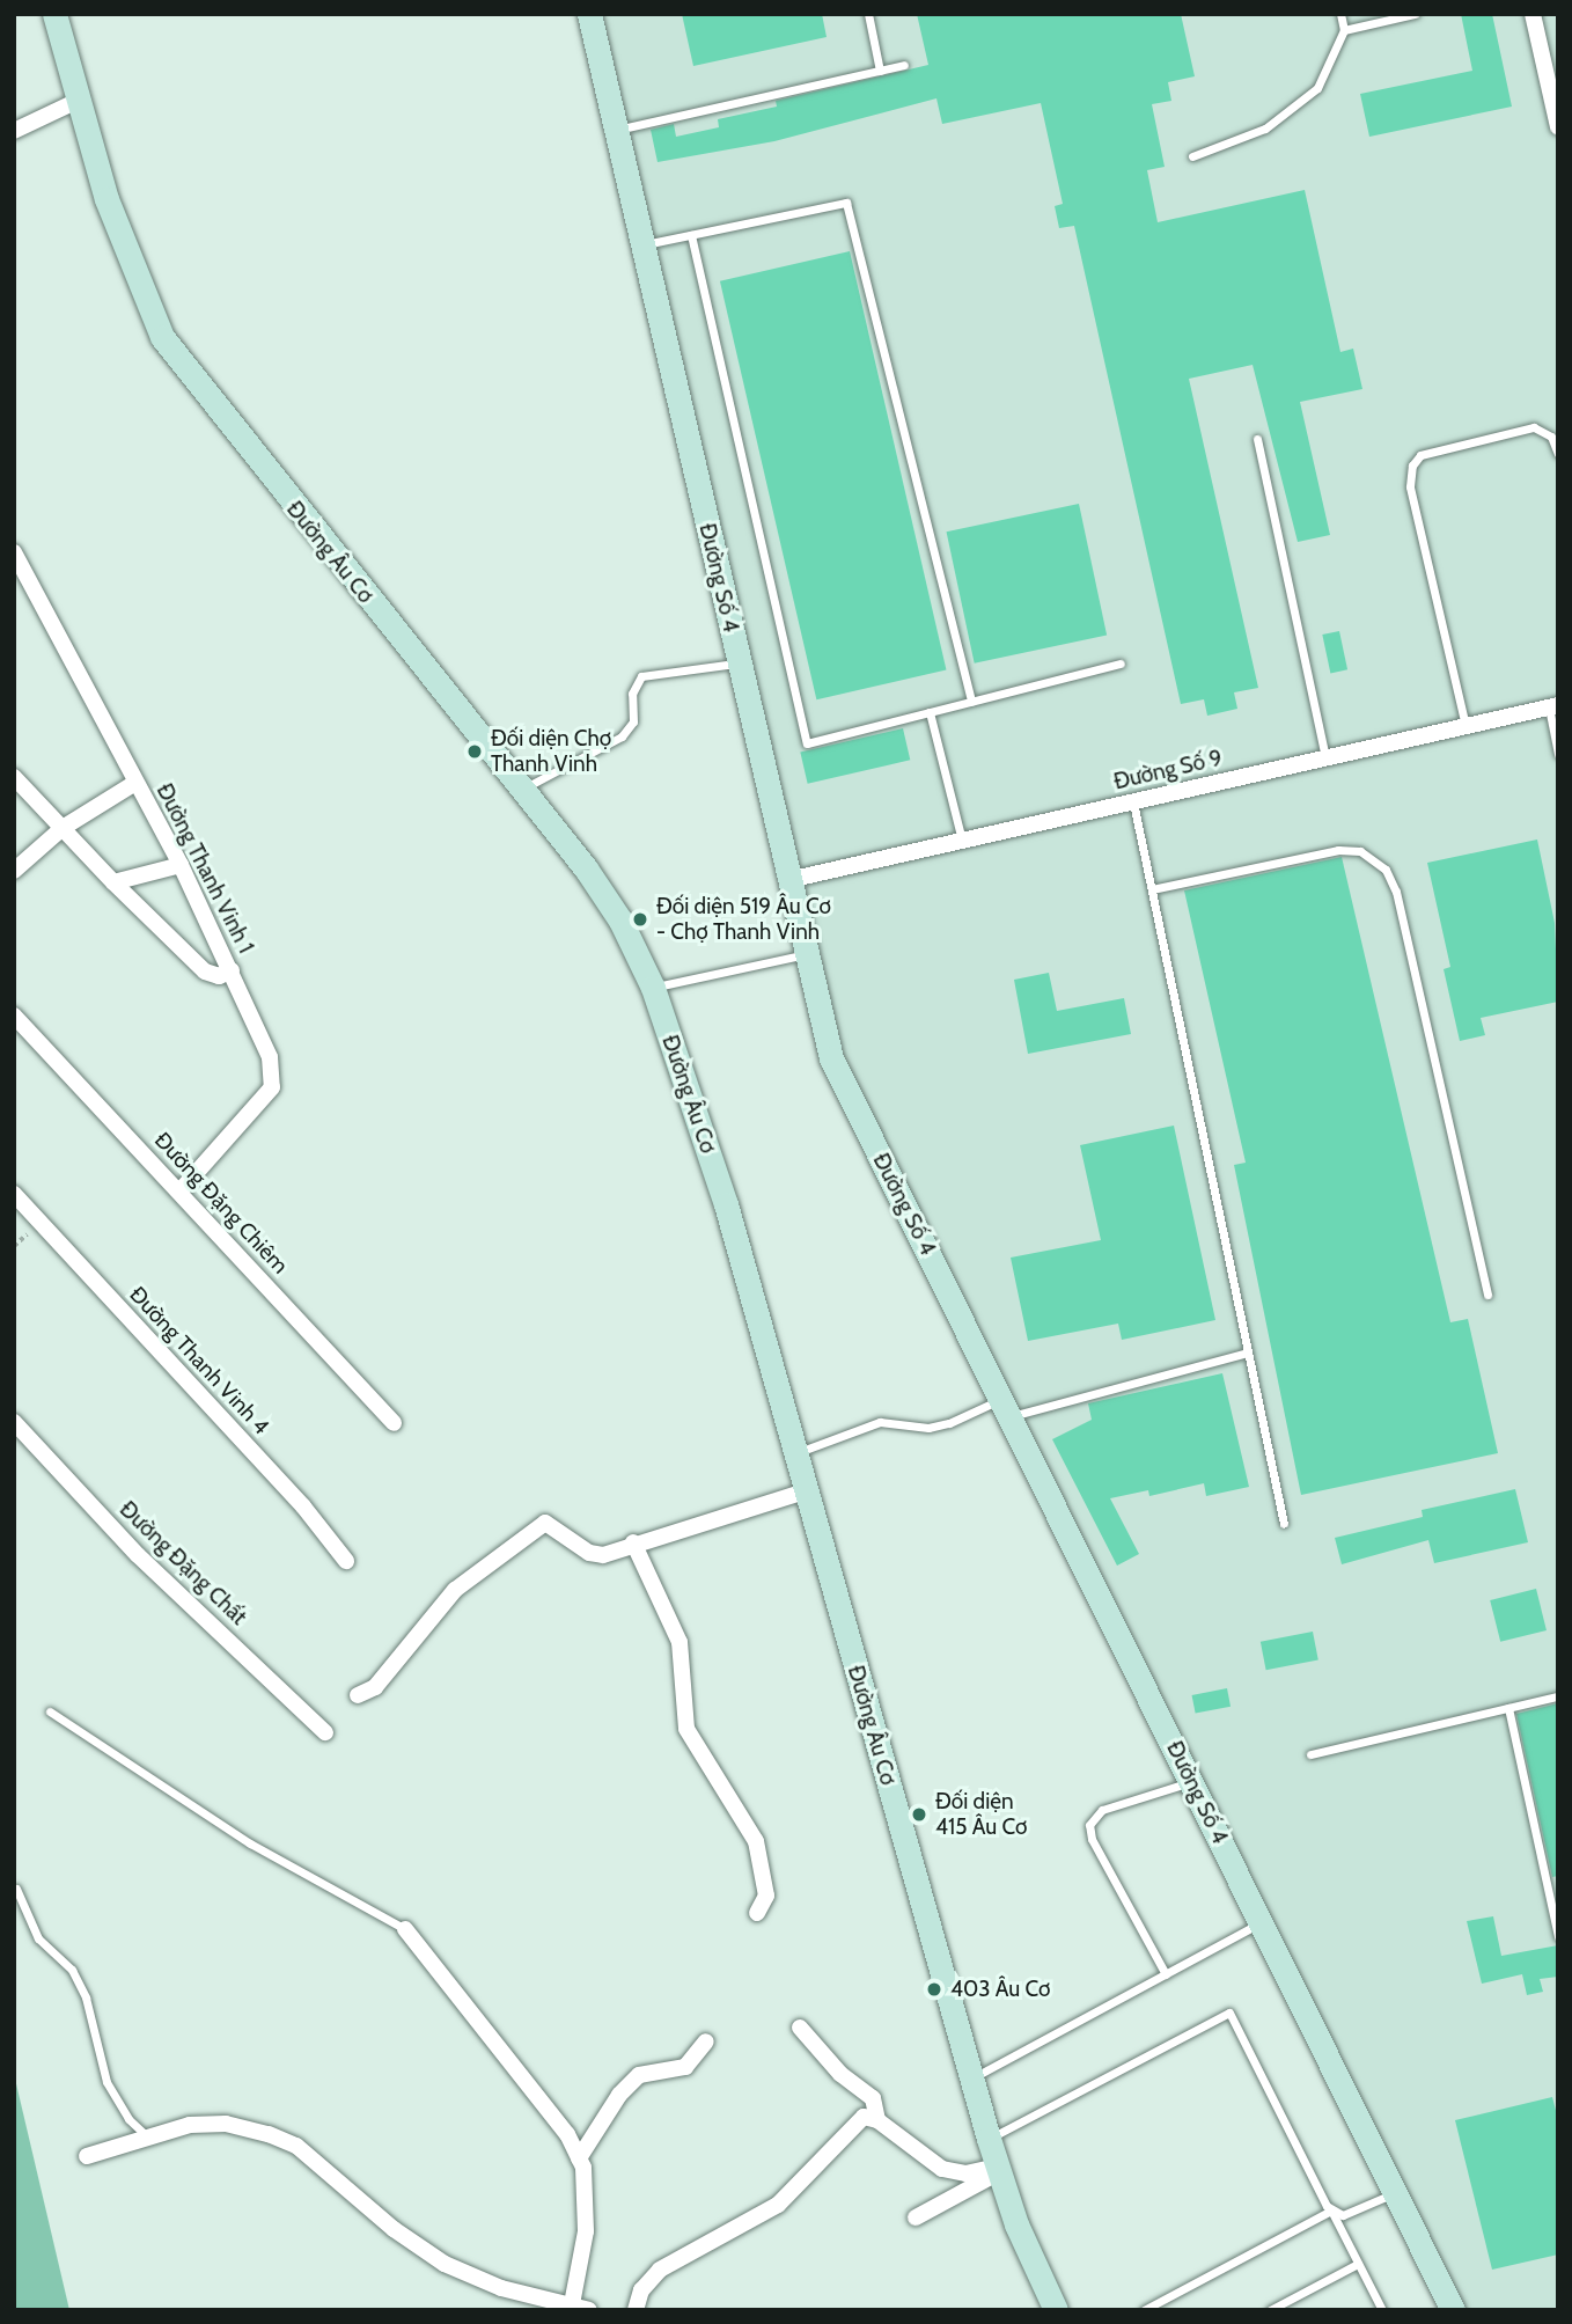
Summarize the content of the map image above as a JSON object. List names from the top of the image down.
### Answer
{
  "streets": {
    "main road": ["Đường Âu Cơ", "Đường Số 4"],
    "street": [
      "Đường Số 9",
      "Đường Thanh Vinh 1",
      "Đường Đặng Chiêm",
      "Đường Thanh Vinh 4",
      "Đường Đặng Chất"
    ]
  },
  "crossings": [
    ["Đường Số 4", "Đường Số 9"],
    ["Đường Thanh Vinh 1", "Đường Đặng Chiêm"]
  ],
  "places": [
    "Đối diện Chợ Thanh Vinh",
    "Đối diện 519 Âu Cơ - Chợ Thanh Vinh",
    "Đối diện 415 Âu Cơ",
    "403 Âu Cơ"
  ]
}
